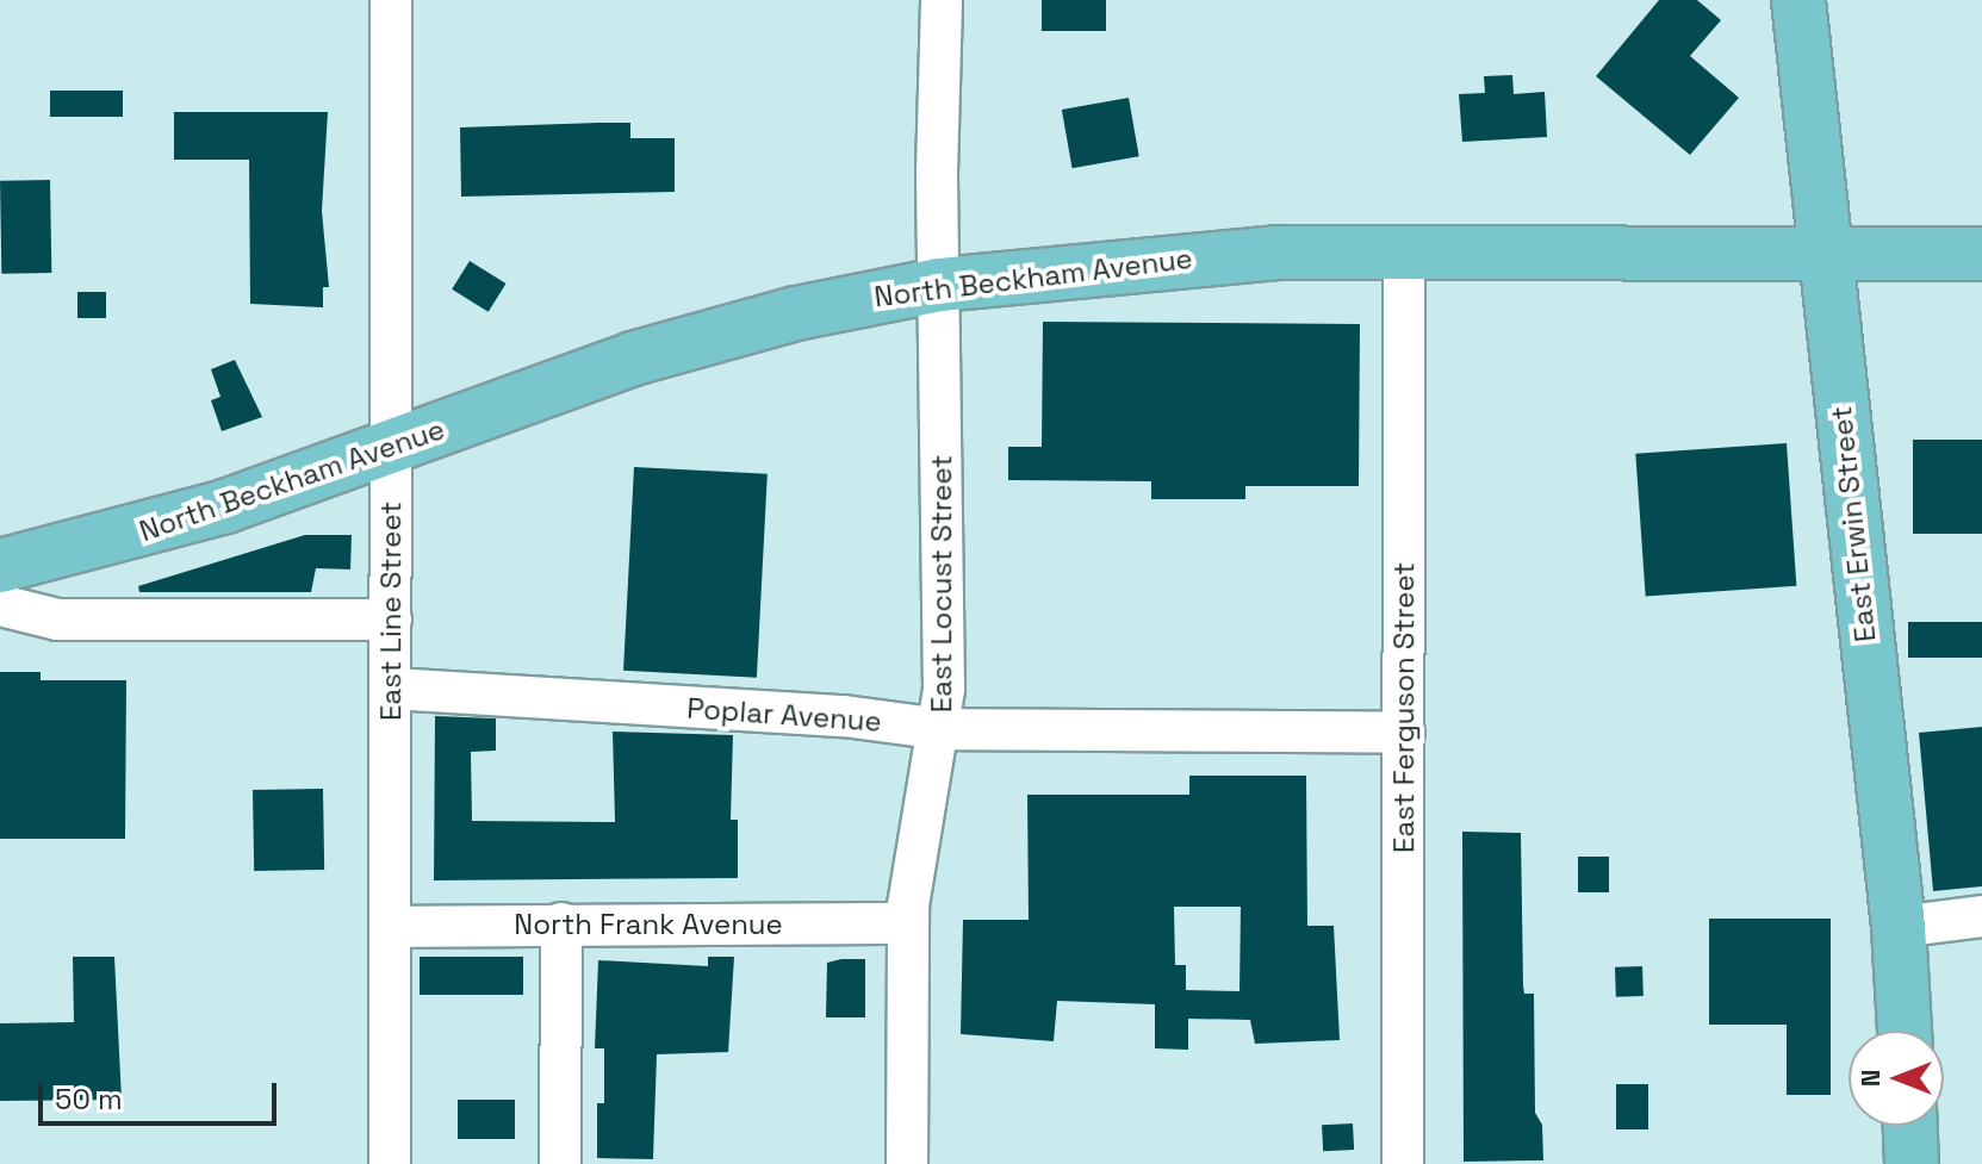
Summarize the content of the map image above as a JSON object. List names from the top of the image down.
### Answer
{
  "streets": {
    "main road": ["North Beckham Avenue", "East Erwin Street"],
    "street": [
      "East Locust Street",
      "East Line Street",
      "East Ferguson Street",
      "Poplar Avenue",
      "North Frank Avenue"
    ]
  },
  "crossings": [
    ["North Beckham Avenue", "East Erwin Street"],
    ["North Beckham Avenue", "East Locust Street"],
    ["North Beckham Avenue", "East Line Street"],
    ["North Beckham Avenue", "East Ferguson Street"],
    ["East Locust Street", "Poplar Avenue"],
    ["East Locust Street", "North Frank Avenue"],
    ["East Line Street", "Poplar Avenue"],
    ["East Line Street", "North Frank Avenue"],
    ["East Ferguson Street", "Poplar Avenue"]
  ],
  "scale_bar": "50 m",
  "north": "left"
}
